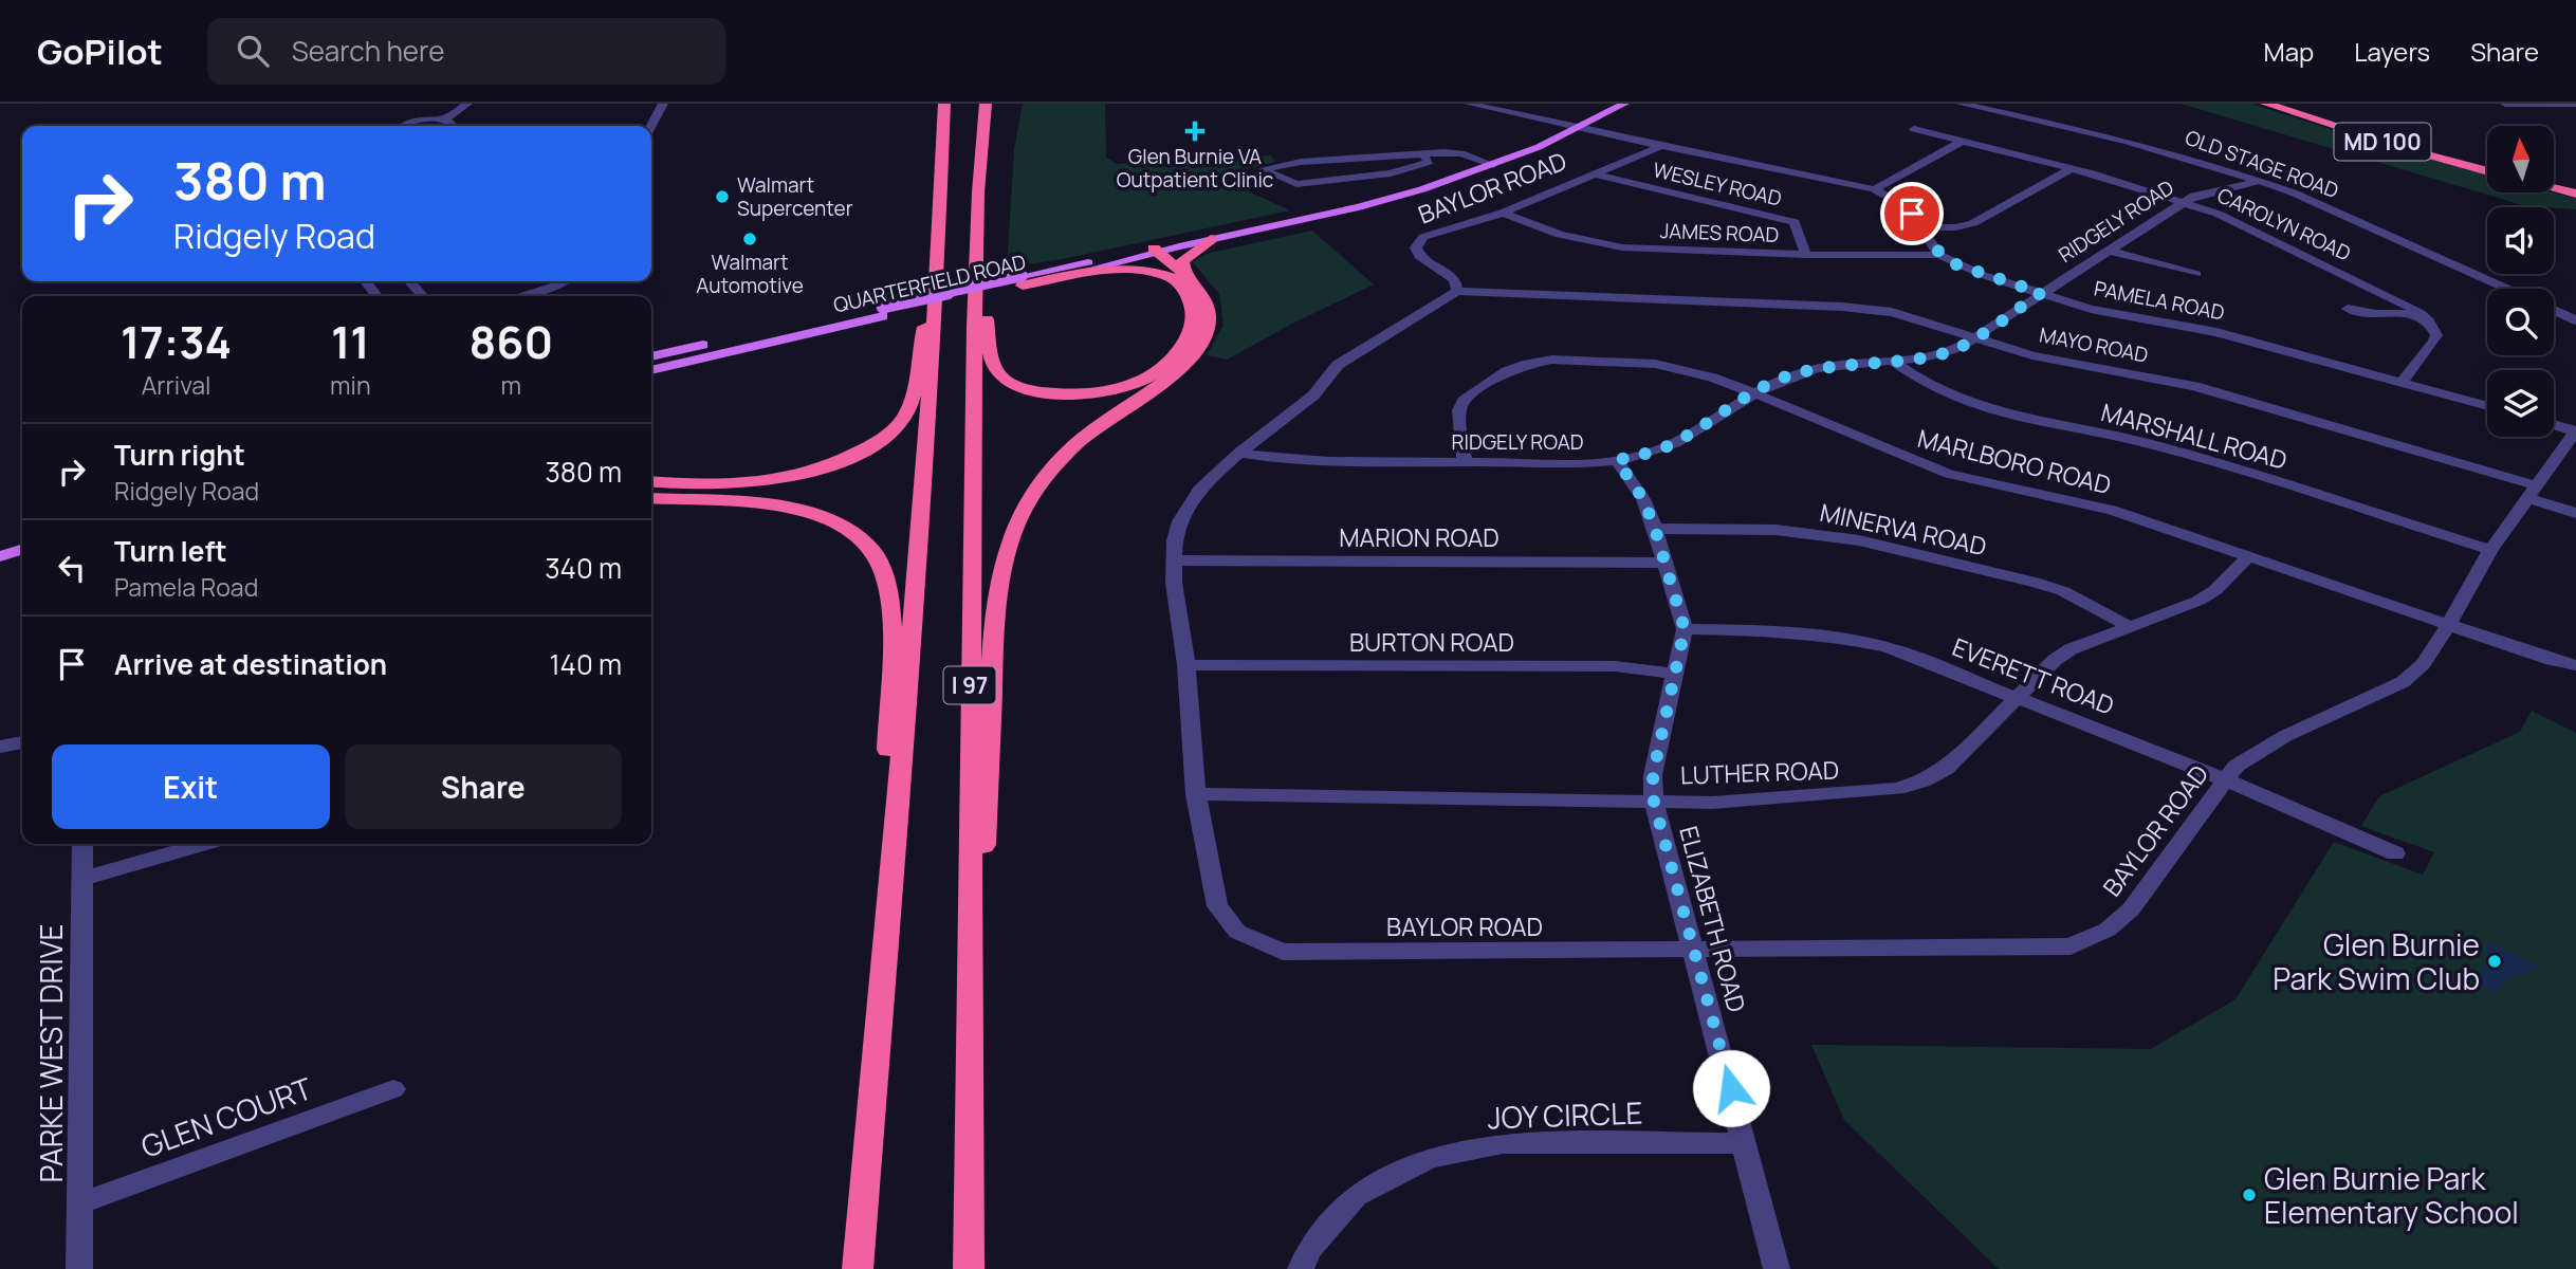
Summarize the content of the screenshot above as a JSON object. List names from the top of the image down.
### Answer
{
  "streets": {
    "highway": ["MD 100", "I 97"],
    "main road": ["QUARTERFIELD ROAD"],
    "street": [
      "OLD STAGE ROAD",
      "WESLEY ROAD",
      "BAYLOR ROAD",
      "RIDGELY ROAD",
      "CAROLYN ROAD",
      "JAMES ROAD",
      "PAMELA ROAD",
      "MAYO ROAD",
      "MARSHALL ROAD",
      "MARLBORO ROAD",
      "MINERVA ROAD",
      "MARION ROAD",
      "BURTON ROAD",
      "EVERETT ROAD",
      "LUTHER ROAD",
      "ELIZABETH ROAD",
      "PARKE WEST DRIVE",
      "JOY CIRCLE",
      "GLEN COURT"
    ]
  },
  "crossings": [
    ["OLD STAGE ROAD", "RIDGELY ROAD"],
    ["WESLEY ROAD", "BAYLOR ROAD"],
    ["WESLEY ROAD", "JAMES ROAD"],
    ["BAYLOR ROAD", "RIDGELY ROAD"],
    ["BAYLOR ROAD", "JAMES ROAD"],
    ["BAYLOR ROAD", "MAYO ROAD"],
    ["BAYLOR ROAD", "MARSHALL ROAD"],
    ["BAYLOR ROAD", "MARLBORO ROAD"],
    ["BAYLOR ROAD", "MARION ROAD"],
    ["BAYLOR ROAD", "BURTON ROAD"],
    ["BAYLOR ROAD", "EVERETT ROAD"],
    ["BAYLOR ROAD", "LUTHER ROAD"],
    ["BAYLOR ROAD", "ELIZABETH ROAD"],
    ["RIDGELY ROAD", "CAROLYN ROAD"],
    ["RIDGELY ROAD", "PAMELA ROAD"],
    ["RIDGELY ROAD", "MAYO ROAD"],
    ["RIDGELY ROAD", "MARSHALL ROAD"],
    ["RIDGELY ROAD", "MARLBORO ROAD"],
    ["RIDGELY ROAD", "ELIZABETH ROAD"],
    ["JAMES ROAD", "PAMELA ROAD"],
    ["MARLBORO ROAD", "LUTHER ROAD"],
    ["MINERVA ROAD", "LUTHER ROAD"],
    ["MINERVA ROAD", "ELIZABETH ROAD"],
    ["MARION ROAD", "ELIZABETH ROAD"],
    ["BURTON ROAD", "ELIZABETH ROAD"],
    ["EVERETT ROAD", "LUTHER ROAD"],
    ["EVERETT ROAD", "ELIZABETH ROAD"],
    ["LUTHER ROAD", "ELIZABETH ROAD"],
    ["ELIZABETH ROAD", "JOY CIRCLE"],
    ["PARKE WEST DRIVE", "GLEN COURT"]
  ],
  "places": {
    "health": ["Glen Burnie VA Outpatient Clinic"],
    "other": [
      "Walmart Supercenter",
      "Walmart Automotive",
      "Glen Burnie Park Swim Club",
      "Glen Burnie Park Elementary School"
    ]
  },
  "north": "top",
  "page": {
    "header": "GoPilot",
    "search": "Search here",
    "nav": ["Map", "Layers", "Share"],
    "turn": ["380 m", "Ridgely Road"],
    "eta": [
      "17:34",
      "Arrival",
      "11",
      "min",
      "860",
      "m"
    ],
    "list": [
      {
        "name": "Turn right",
        "note": "Ridgely Road",
        "value": "380 m"
      },
      {
        "name": "Turn left",
        "note": "Pamela Road",
        "value": "340 m"
      },
      {
        "name": "Arrive at destination",
        "value": "140 m"
      }
    ],
    "buttons": ["Exit", "Share"]
  }
}
